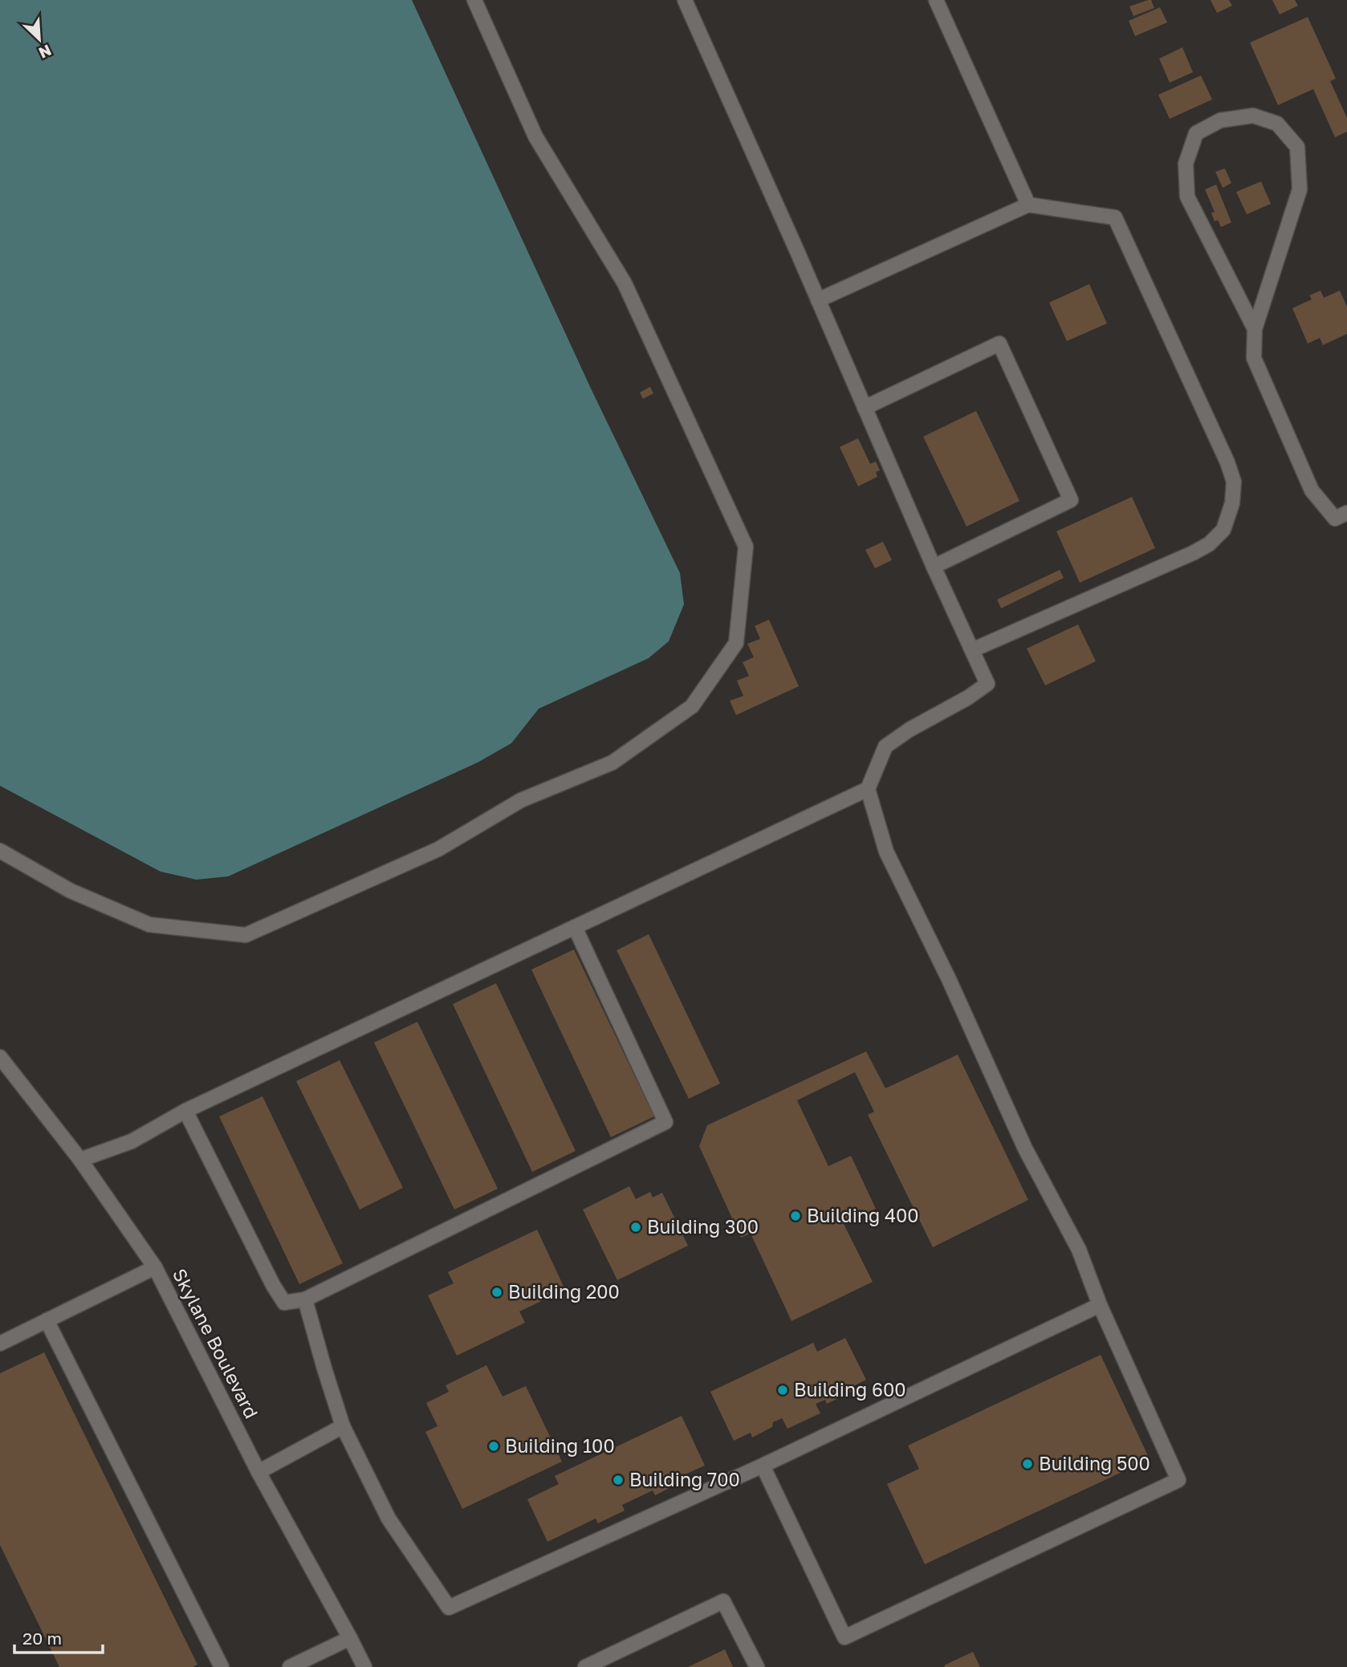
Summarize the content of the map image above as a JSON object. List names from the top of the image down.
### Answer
{
  "streets": {
    "street": ["Skylane Boulevard"]
  },
  "places": [
    "Building 400",
    "Building 300",
    "Building 200",
    "Building 600",
    "Building 100",
    "Building 500",
    "Building 700"
  ],
  "scale_bar": "20 m",
  "north": "bottom right"
}
